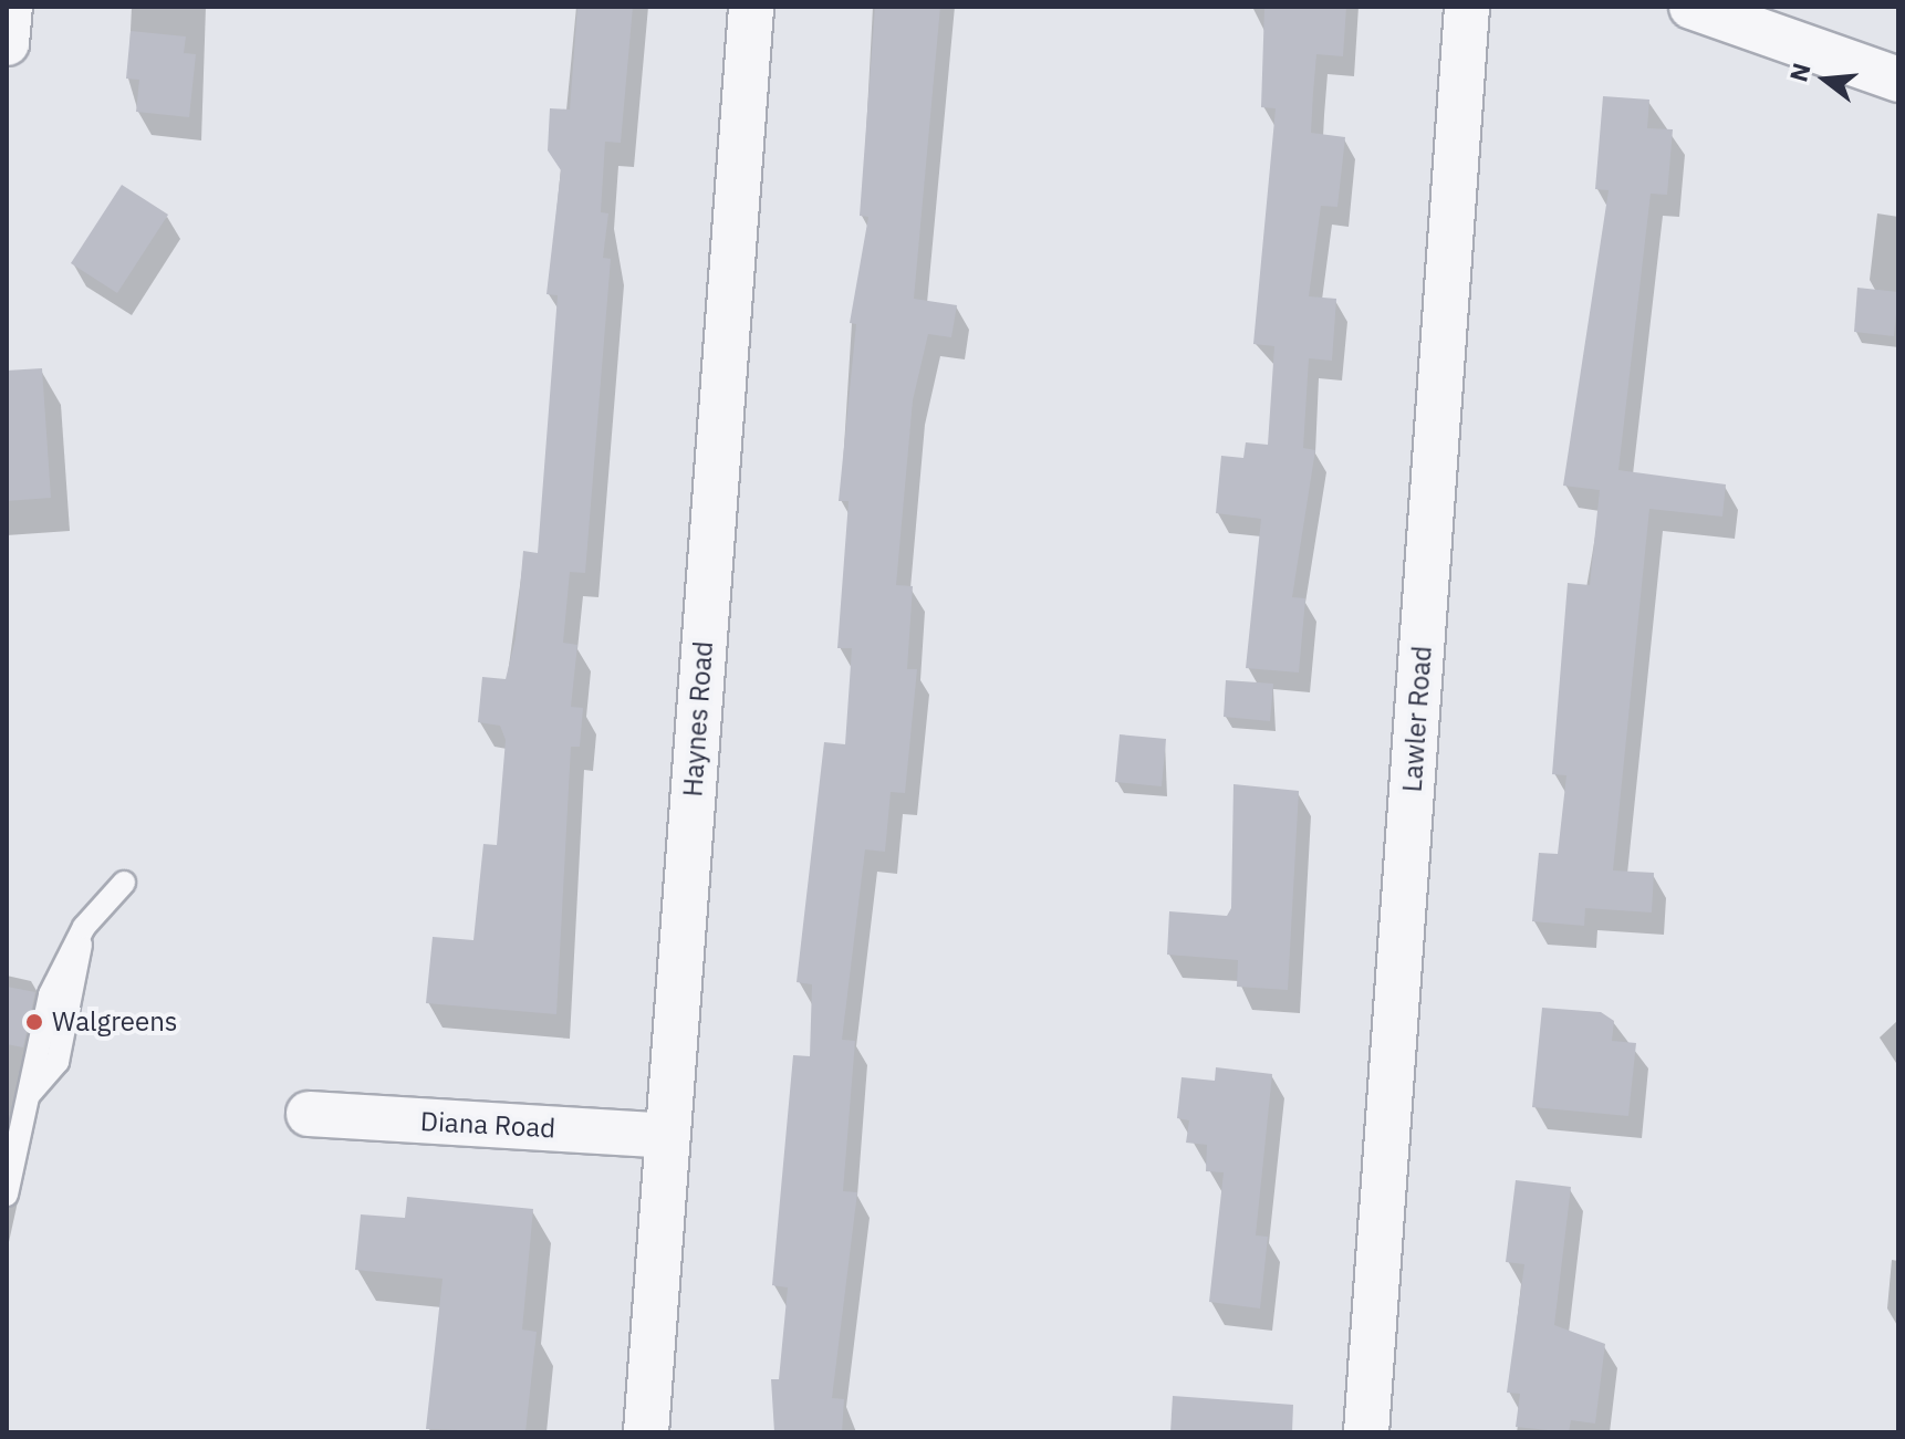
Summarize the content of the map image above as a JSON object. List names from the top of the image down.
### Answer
{
  "streets": {
    "street": ["Haynes Road", "Lawler Road", "Diana Road"]
  },
  "crossings": [
    ["Haynes Road", "Diana Road"]
  ],
  "places": ["Walgreens"],
  "north": "left"
}
